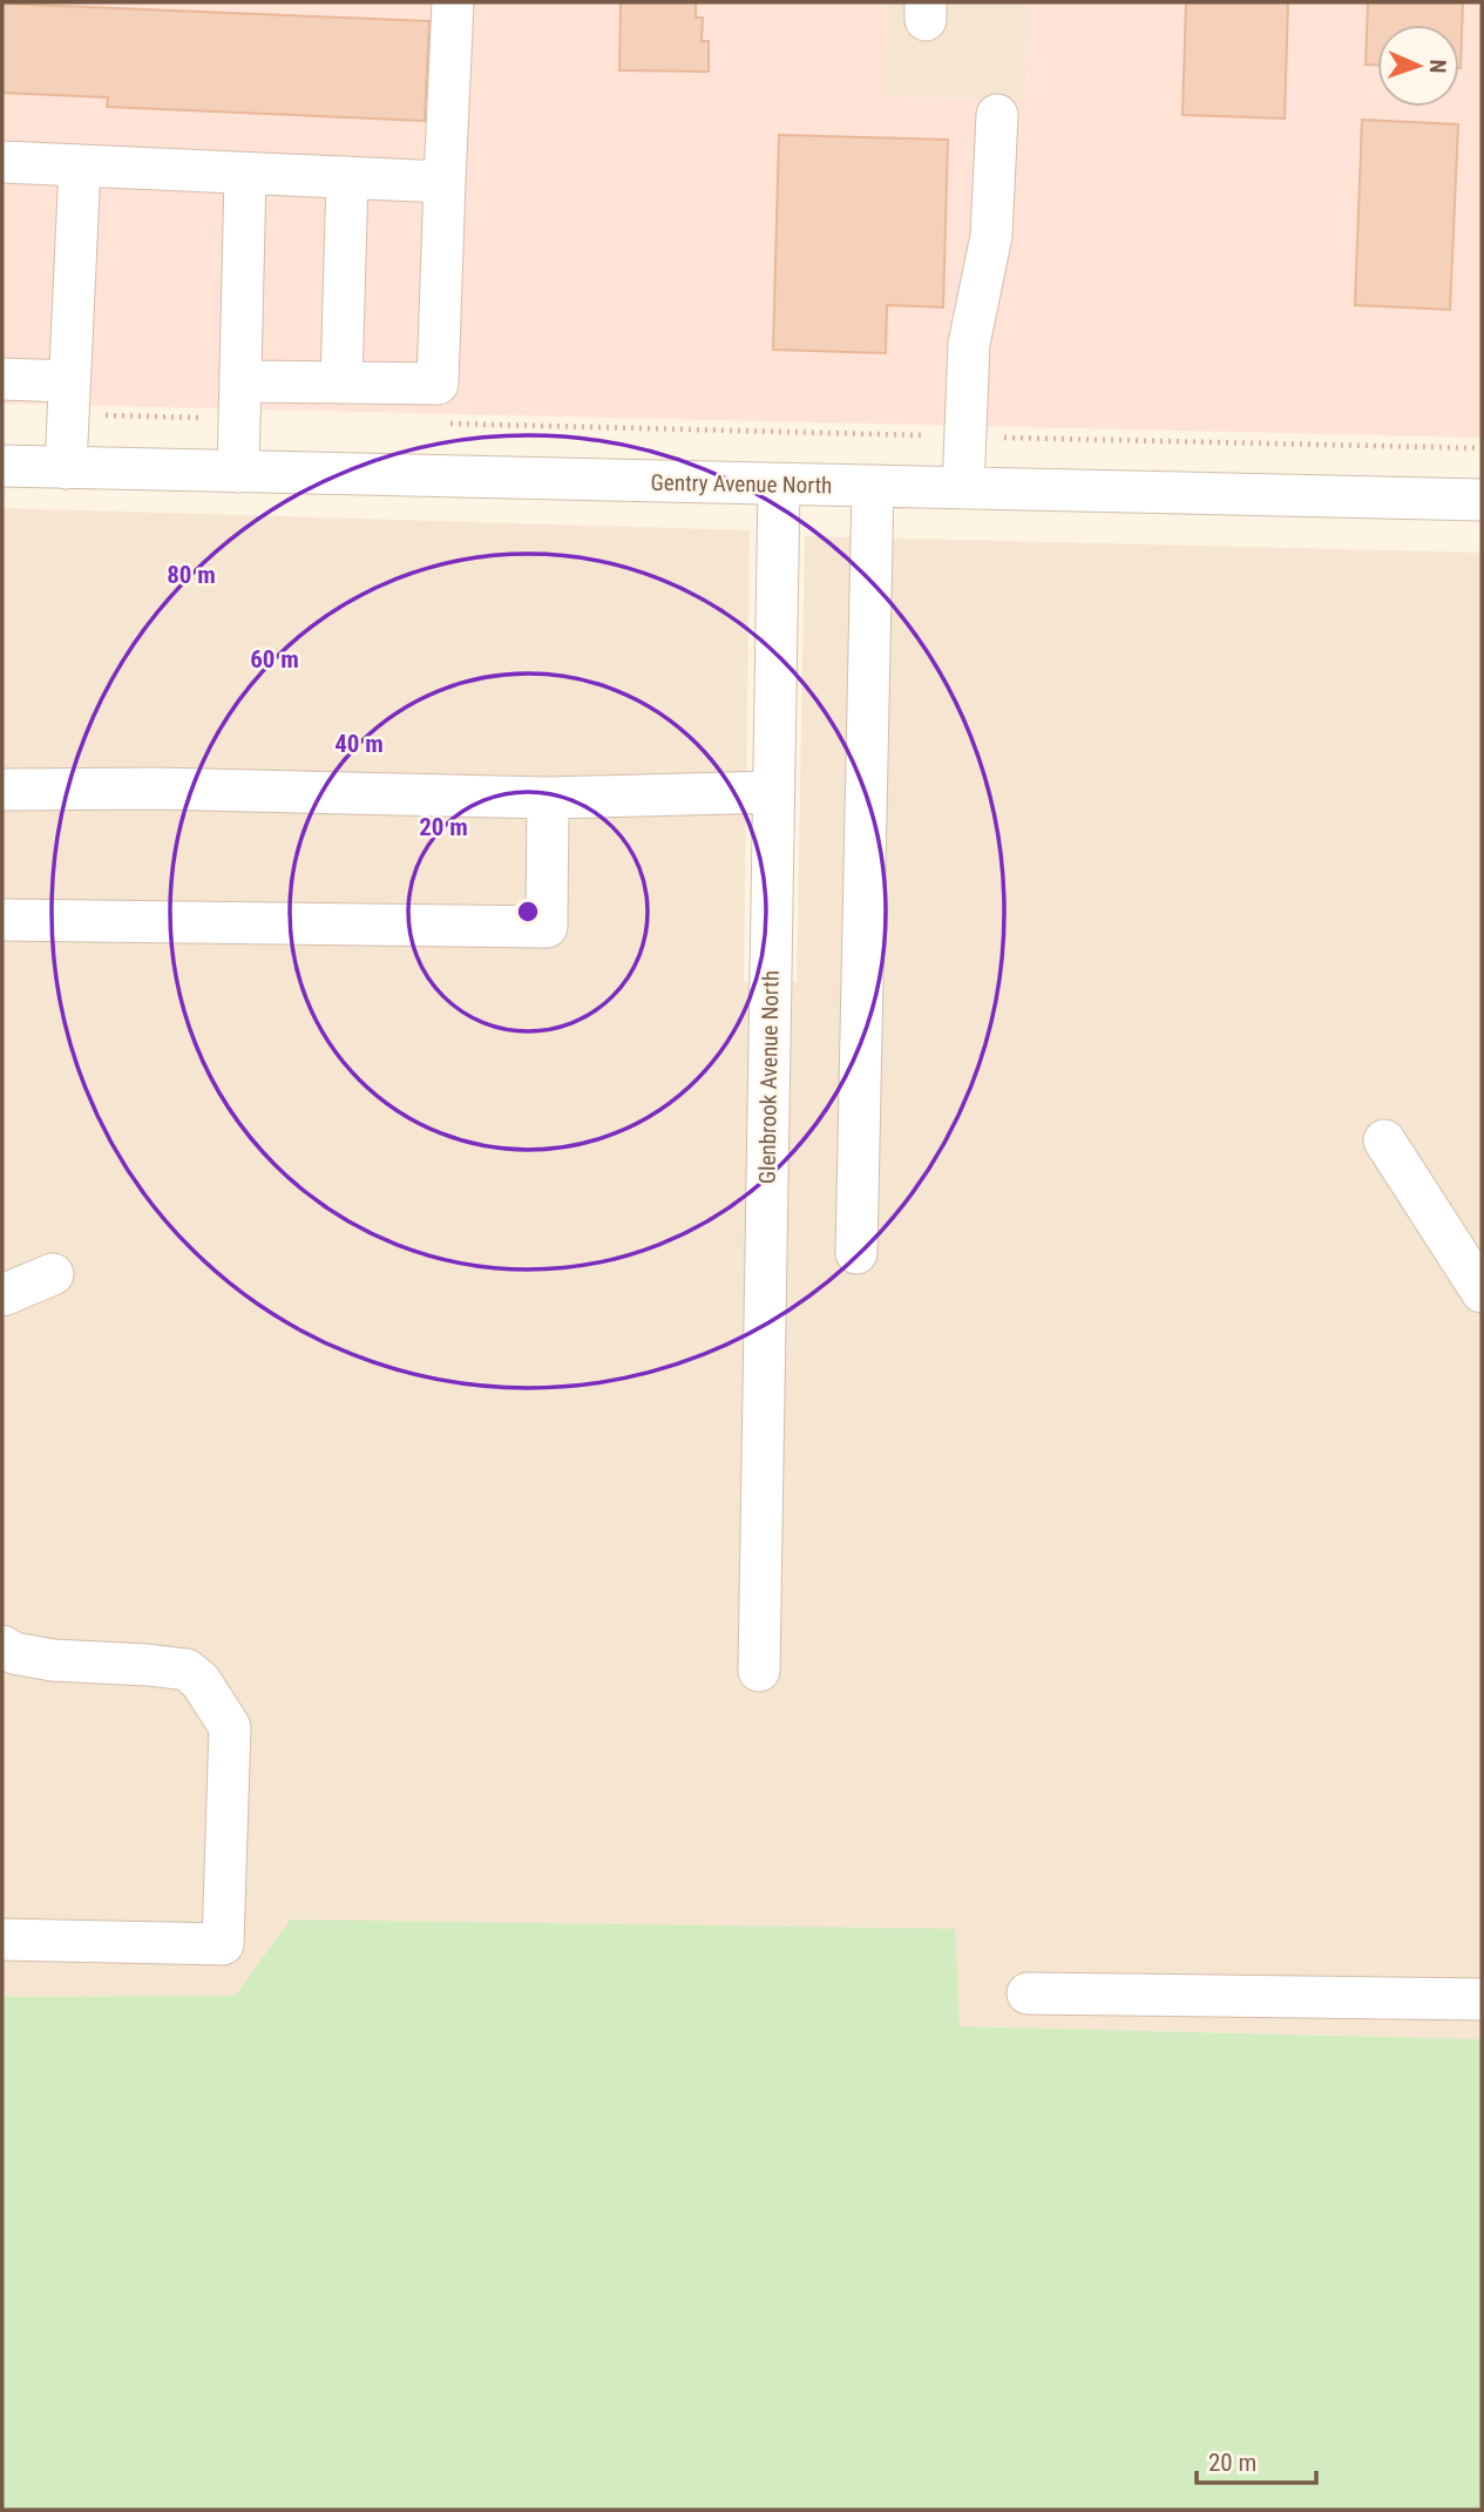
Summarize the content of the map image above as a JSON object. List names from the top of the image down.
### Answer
{
  "streets": {
    "street": ["Gentry Avenue North", "Glenbrook Avenue North"]
  },
  "crossings": [
    ["Gentry Avenue North", "Glenbrook Avenue North"]
  ],
  "scale_bar": "20 m",
  "north": "right",
  "rings": [
    "80 m",
    "60 m",
    "40 m",
    "20 m"
  ]
}
